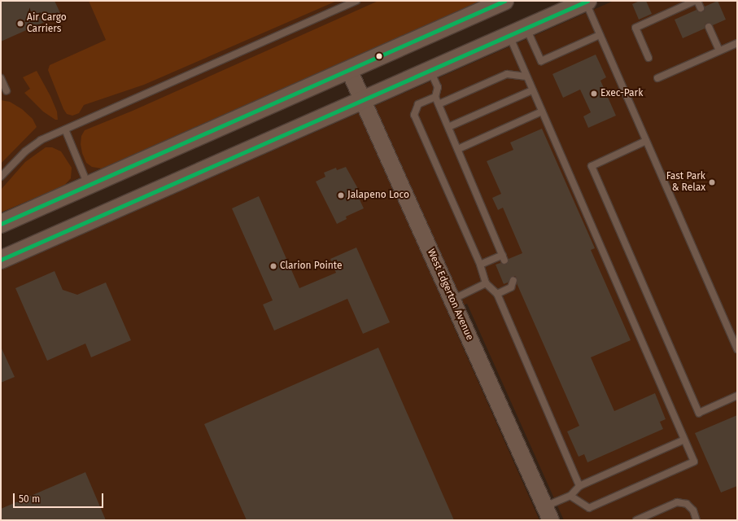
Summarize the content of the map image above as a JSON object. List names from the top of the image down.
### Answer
{
  "streets": {
    "street": ["West Edgerton Avenue"]
  },
  "places": [
    "Air Cargo Carriers",
    "Exec-Park",
    "Fast Park & Relax",
    "Jalapeno Loco",
    "Clarion Pointe"
  ],
  "scale_bar": "50 m"
}
